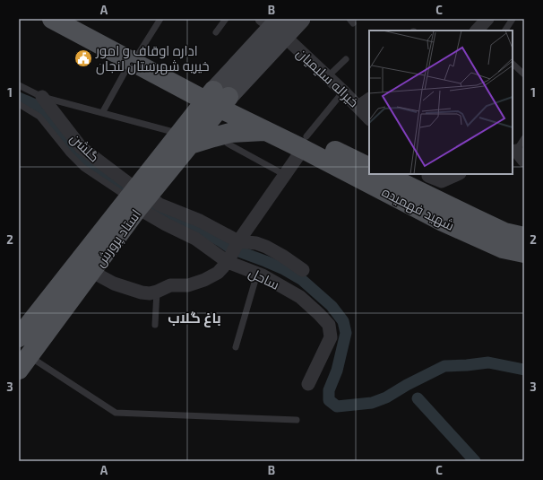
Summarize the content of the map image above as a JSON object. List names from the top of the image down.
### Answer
{
  "streets": {
    "main road": ["شهید فهمیده", "استاد پرورش"],
    "street": ["خیراله سلیمیان", "گلشن", "ساحل"]
  },
  "crossings": [
    ["گلشن", "استاد پرورش"],
    ["گلشن", "ساحل"],
    ["شهید فهمیده", "استاد پرورش"],
    ["استاد پرورش", "ساحل"]
  ],
  "districts": ["باغ گلاب"],
  "places": {
    "public building": ["اداره اوقاف و امور خیریه شهرستان لنجان"]
  },
  "grid": {
    "columns": ["A", "B", "C"],
    "rows": ["1", "2", "3"]
  }
}
